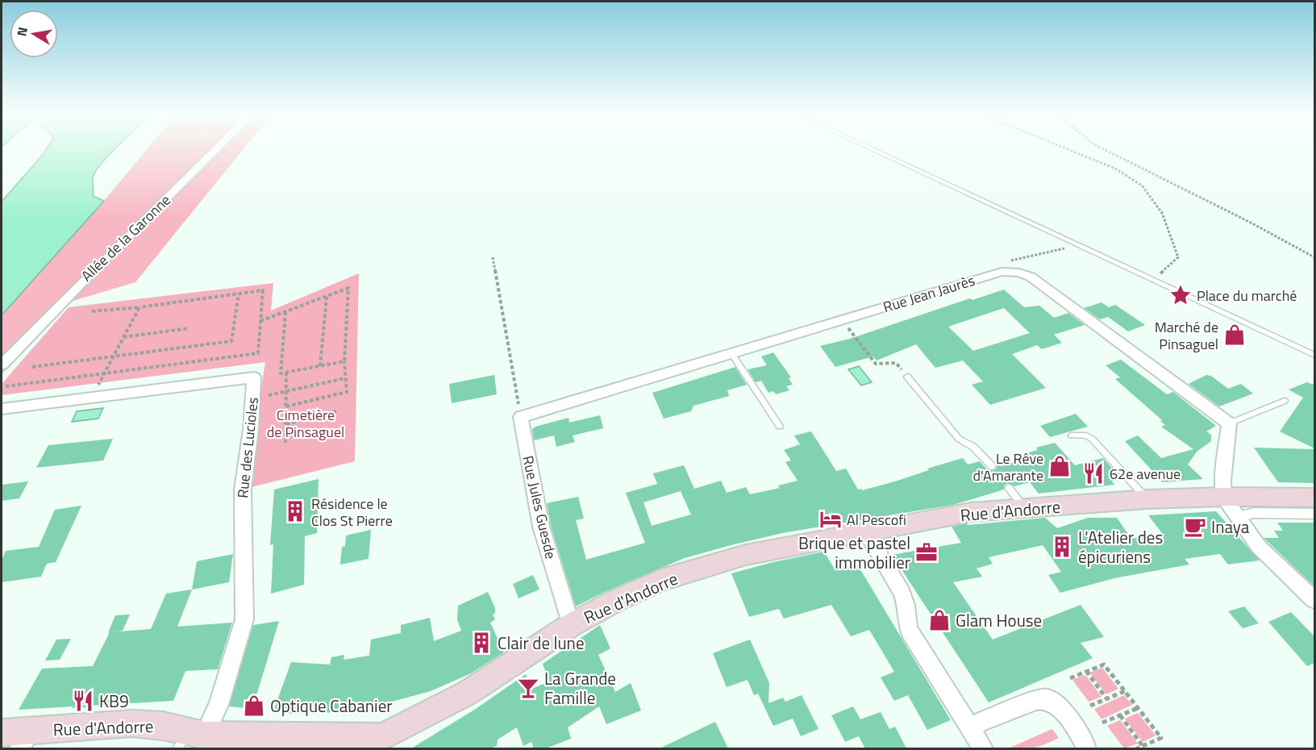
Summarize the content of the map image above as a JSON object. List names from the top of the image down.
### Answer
{
  "streets": {
    "main road": ["Rue d'Andorre"],
    "street": [
      "Allée de la Garonne",
      "Rue Jean Jaurès",
      "Rue des Lucioles",
      "Rue Jules Guesde"
    ]
  },
  "crossings": [
    ["Rue Jean Jaurès", "Rue Jules Guesde"],
    ["Rue des Lucioles", "Rue d'Andorre"],
    ["Rue Jules Guesde", "Rue d'Andorre"]
  ],
  "parks": ["Cimetière de Pinsaguel"],
  "places": {
    "place": ["Place du marché"],
    "shop": [
      "Marché de Pinsaguel",
      "Le Rêve d'Amarante",
      "Glam House",
      "Optique Cabanier"
    ],
    "restaurant": ["62e avenue", "KB9"],
    "building": ["Résidence le Clos St Pierre", "L'Atelier des épicuriens", "Clair de lune"],
    "hotel": ["Al Pescofi"],
    "cafe": ["Inaya"],
    "office": ["Brique et pastel immobilier"],
    "bar": ["La Grande Famille"]
  },
  "north": "left"
}
